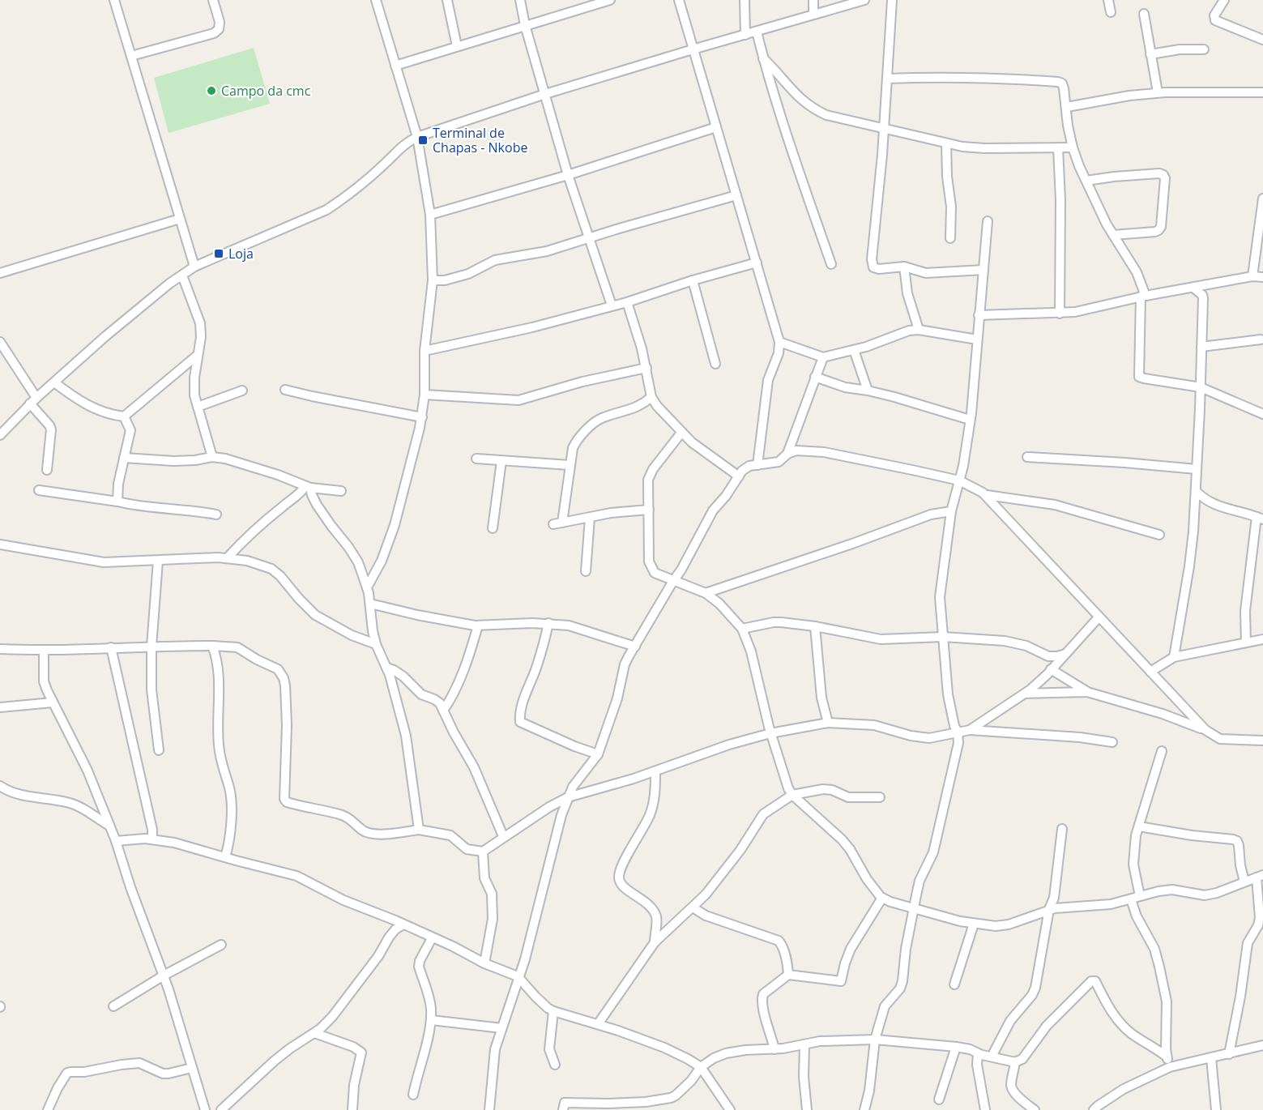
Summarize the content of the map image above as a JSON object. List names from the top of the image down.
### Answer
{
  "places": {
    "other": ["Campo da cmc"],
    "transit": ["Terminal de Chapas - Nkobe", "Loja"]
  }
}
